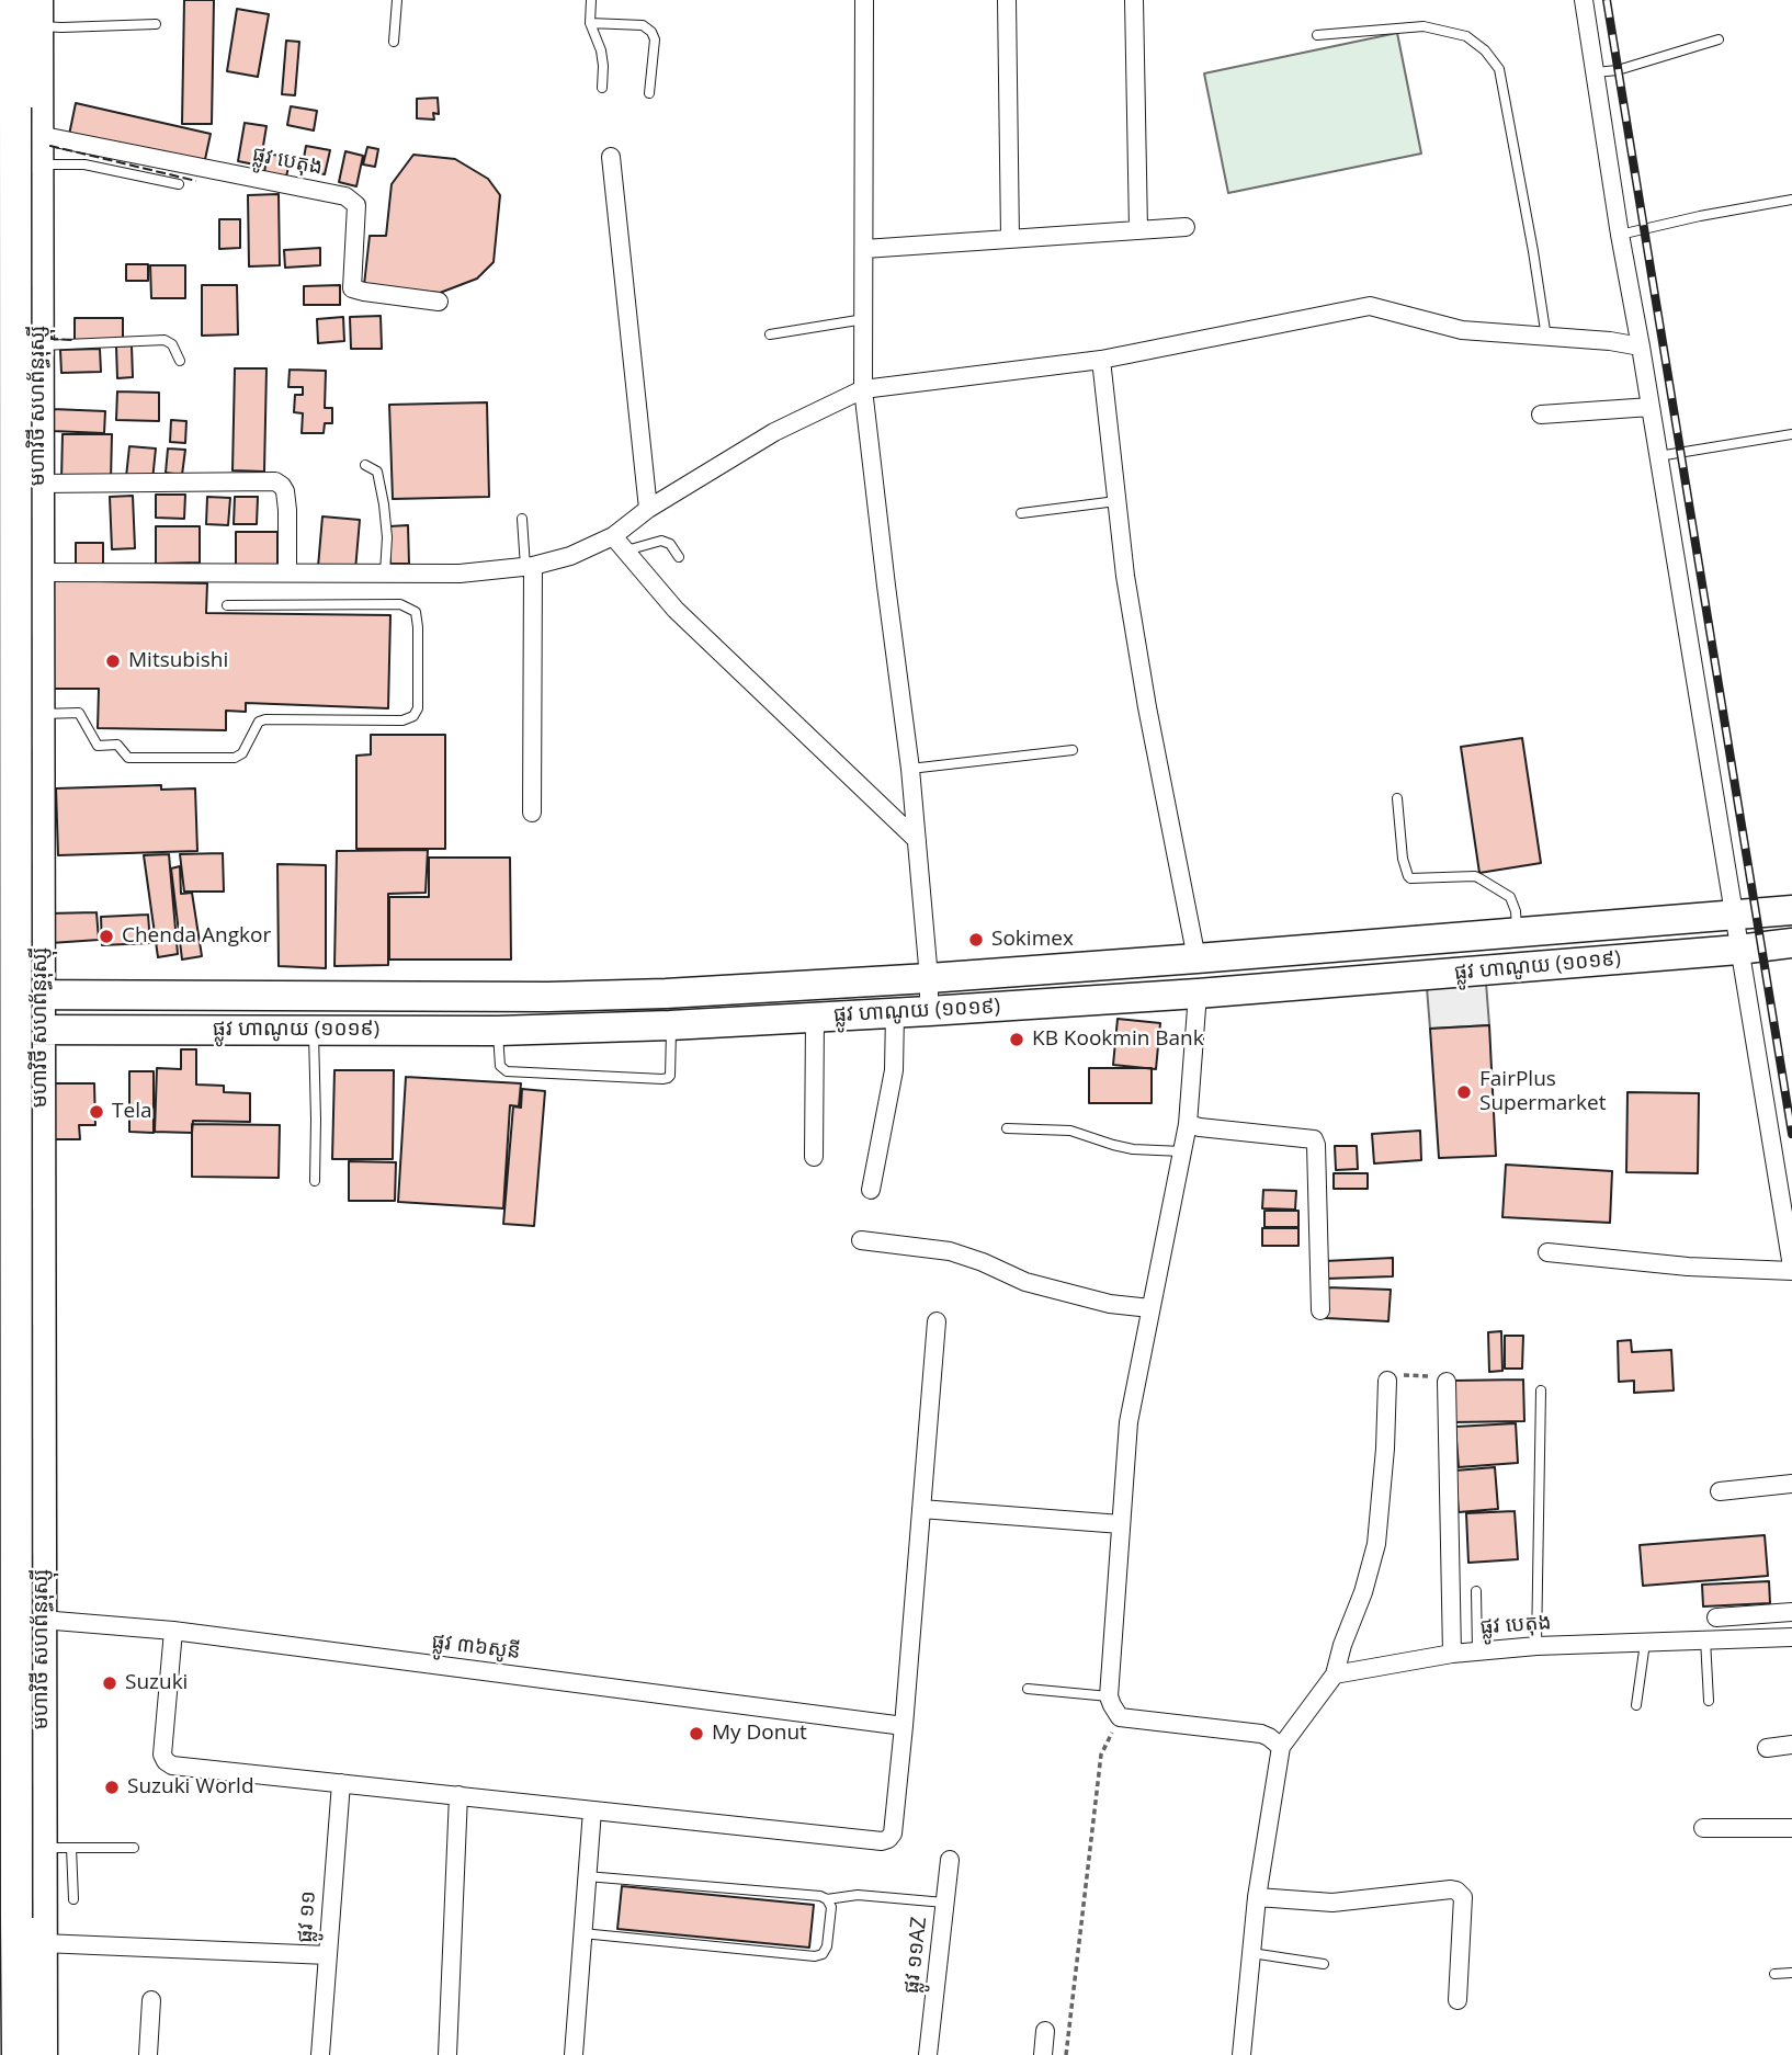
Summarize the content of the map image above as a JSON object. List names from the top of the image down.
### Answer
{
  "streets": {
    "main road": ["មហាវិថី សហព័ន្ធរុស្ស៊ី", "ផ្លូវ ហាណូយ (១០១៩)"],
    "street": [
      "ផ្លូវ បេតុង",
      "ផ្លូវ ៣៦សូនី",
      "ផ្លូវ ១១",
      "ផ្លូវ ១១AZ"
    ]
  },
  "crossings": [
    ["ផ្លូវ បេតុង", "មហាវិថី សហព័ន្ធរុស្ស៊ី"],
    ["មហាវិថី សហព័ន្ធរុស្ស៊ី", "ផ្លូវ ហាណូយ (១០១៩)"],
    ["មហាវិថី សហព័ន្ធរុស្ស៊ី", "ផ្លូវ ៣៦សូនី"]
  ],
  "places": [
    "Mitsubishi",
    "Chenda Angkor",
    "Sokimex",
    "KB Kookmin Bank",
    "FairPlus Supermarket",
    "Tela",
    "Suzuki",
    "My Donut",
    "Suzuki World"
  ]
}
